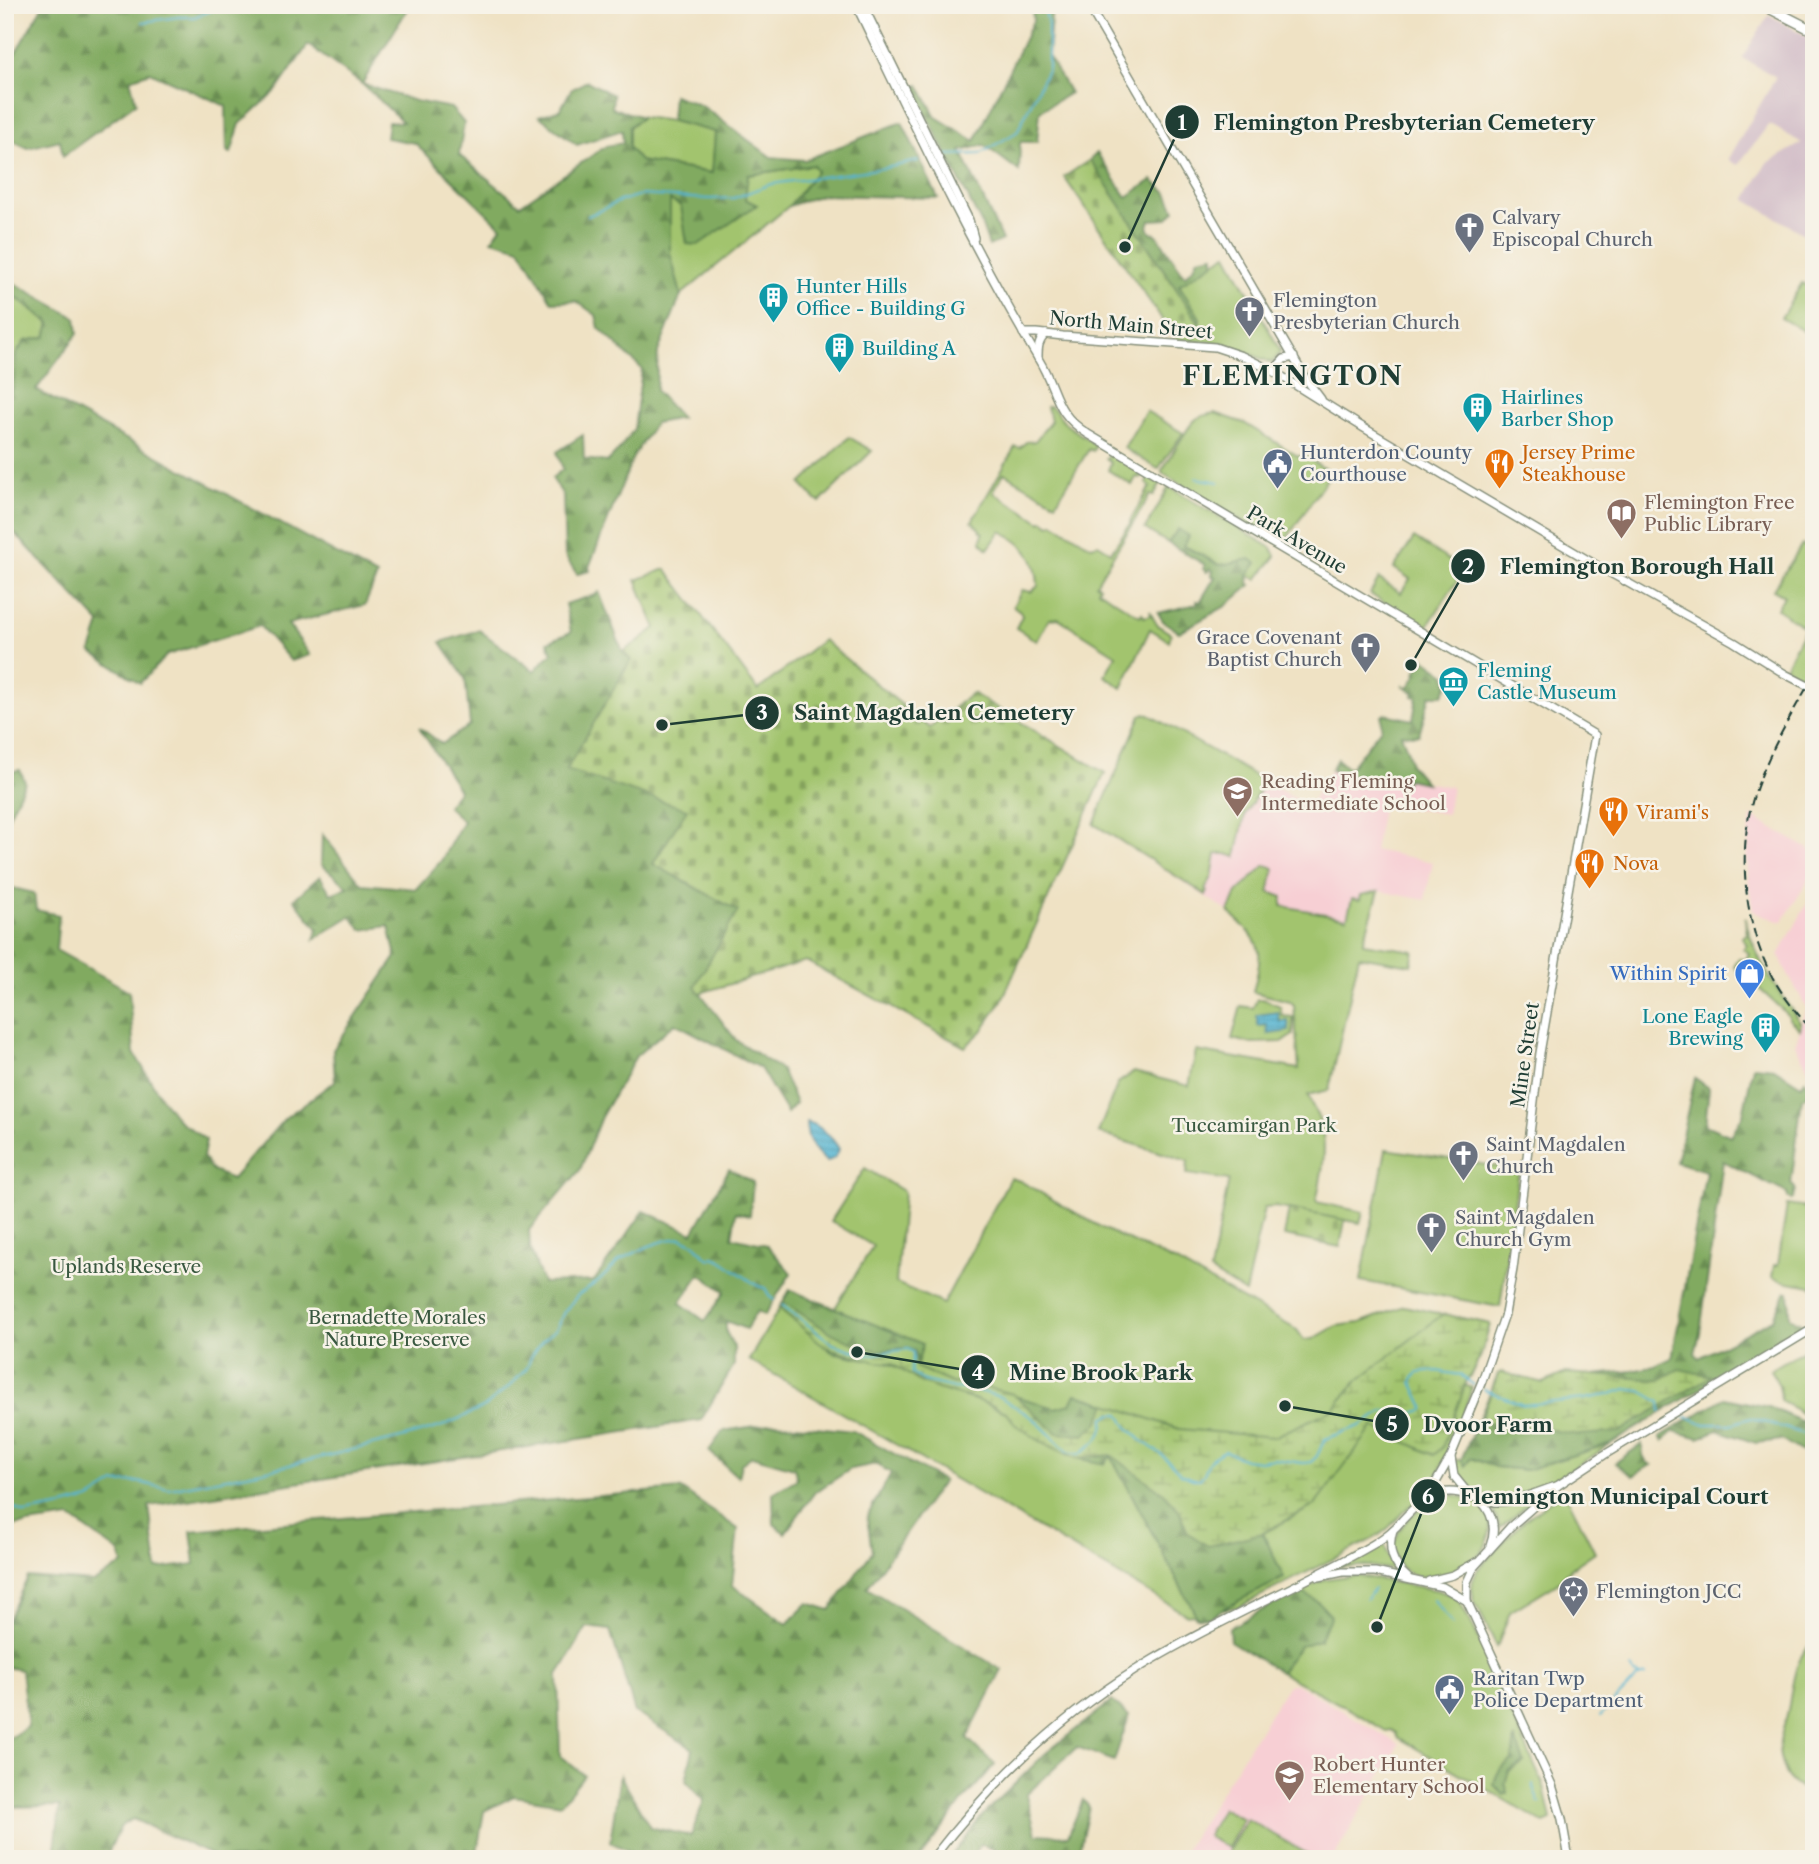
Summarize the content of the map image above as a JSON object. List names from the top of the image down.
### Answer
{
  "streets": {
    "street": ["North Main Street", "Park Avenue", "Mine Street"]
  },
  "crossings": [
    ["North Main Street", "Park Avenue"],
    ["Park Avenue", "Mine Street"]
  ],
  "districts": ["FLEMINGTON"],
  "parks": ["Tuccamirgan Park", "Uplands Reserve", "Bernadette Morales Nature Preserve"],
  "places": {
    "other": [
      "Flemington Presbyterian Cemetery",
      "Flemington Borough Hall",
      "Saint Magdalen Cemetery",
      "Mine Brook Park",
      "Dvoor Farm",
      "Flemington Municipal Court"
    ],
    "church": [
      "Calvary Episcopal Church",
      "Flemington Presbyterian Church",
      "Grace Covenant Baptist Church",
      "Saint Magdalen Church",
      "Saint Magdalen Church Gym"
    ],
    "building": [
      "Hunter Hills Office - Building G",
      "Building A",
      "Hairlines Barber Shop",
      "Lone Eagle Brewing"
    ],
    "public building": ["Hunterdon County Courthouse", "Raritan Twp Police Department"],
    "restaurant": ["Jersey Prime Steakhouse", "Virami's", "Nova"],
    "library": ["Flemington Free Public Library"],
    "museum": ["Fleming Castle Museum"],
    "school or university": ["Reading Fleming Intermediate School", "Robert Hunter Elementary School"],
    "shop": ["Within Spirit"],
    "synagogue": ["Flemington JCC"]
  }
}
